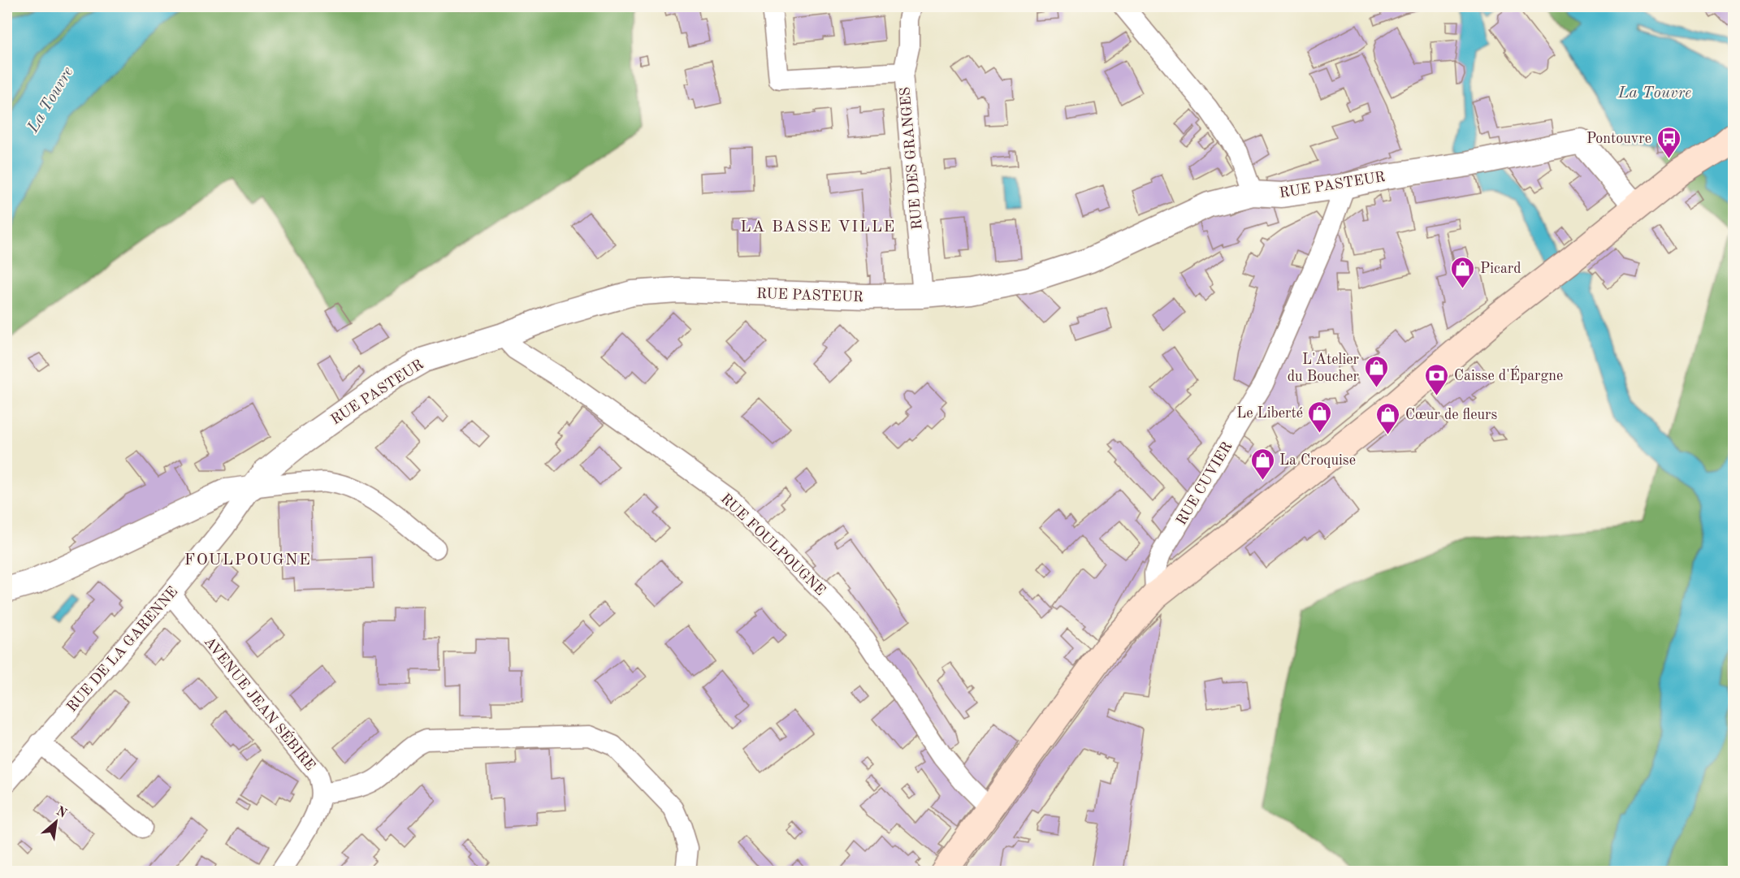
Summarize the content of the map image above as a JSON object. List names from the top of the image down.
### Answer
{
  "streets": {
    "street": [
      "RUE DES GRANGES",
      "RUE PASTEUR",
      "RUE CUVIER",
      "RUE FOULPOUGNE",
      "RUE DE LA GARENNE",
      "AVENUE JEAN SÉBIRE"
    ]
  },
  "crossings": [
    ["RUE DES GRANGES", "RUE PASTEUR"],
    ["RUE PASTEUR", "RUE CUVIER"],
    ["RUE PASTEUR", "RUE FOULPOUGNE"],
    ["RUE PASTEUR", "RUE DE LA GARENNE"],
    ["RUE DE LA GARENNE", "AVENUE JEAN SÉBIRE"]
  ],
  "districts": ["LA BASSE VILLE", "FOULPOUGNE"],
  "water": ["La Touvre"],
  "places": {
    "bus stop": ["Pontouvre"],
    "shop": [
      "Picard",
      "L'Atelier du Boucher",
      "Le Liberté",
      "Cœur de fleurs",
      "La Croquise"
    ],
    "bank": ["Caisse d'Épargne"]
  },
  "north": "top right"
}
